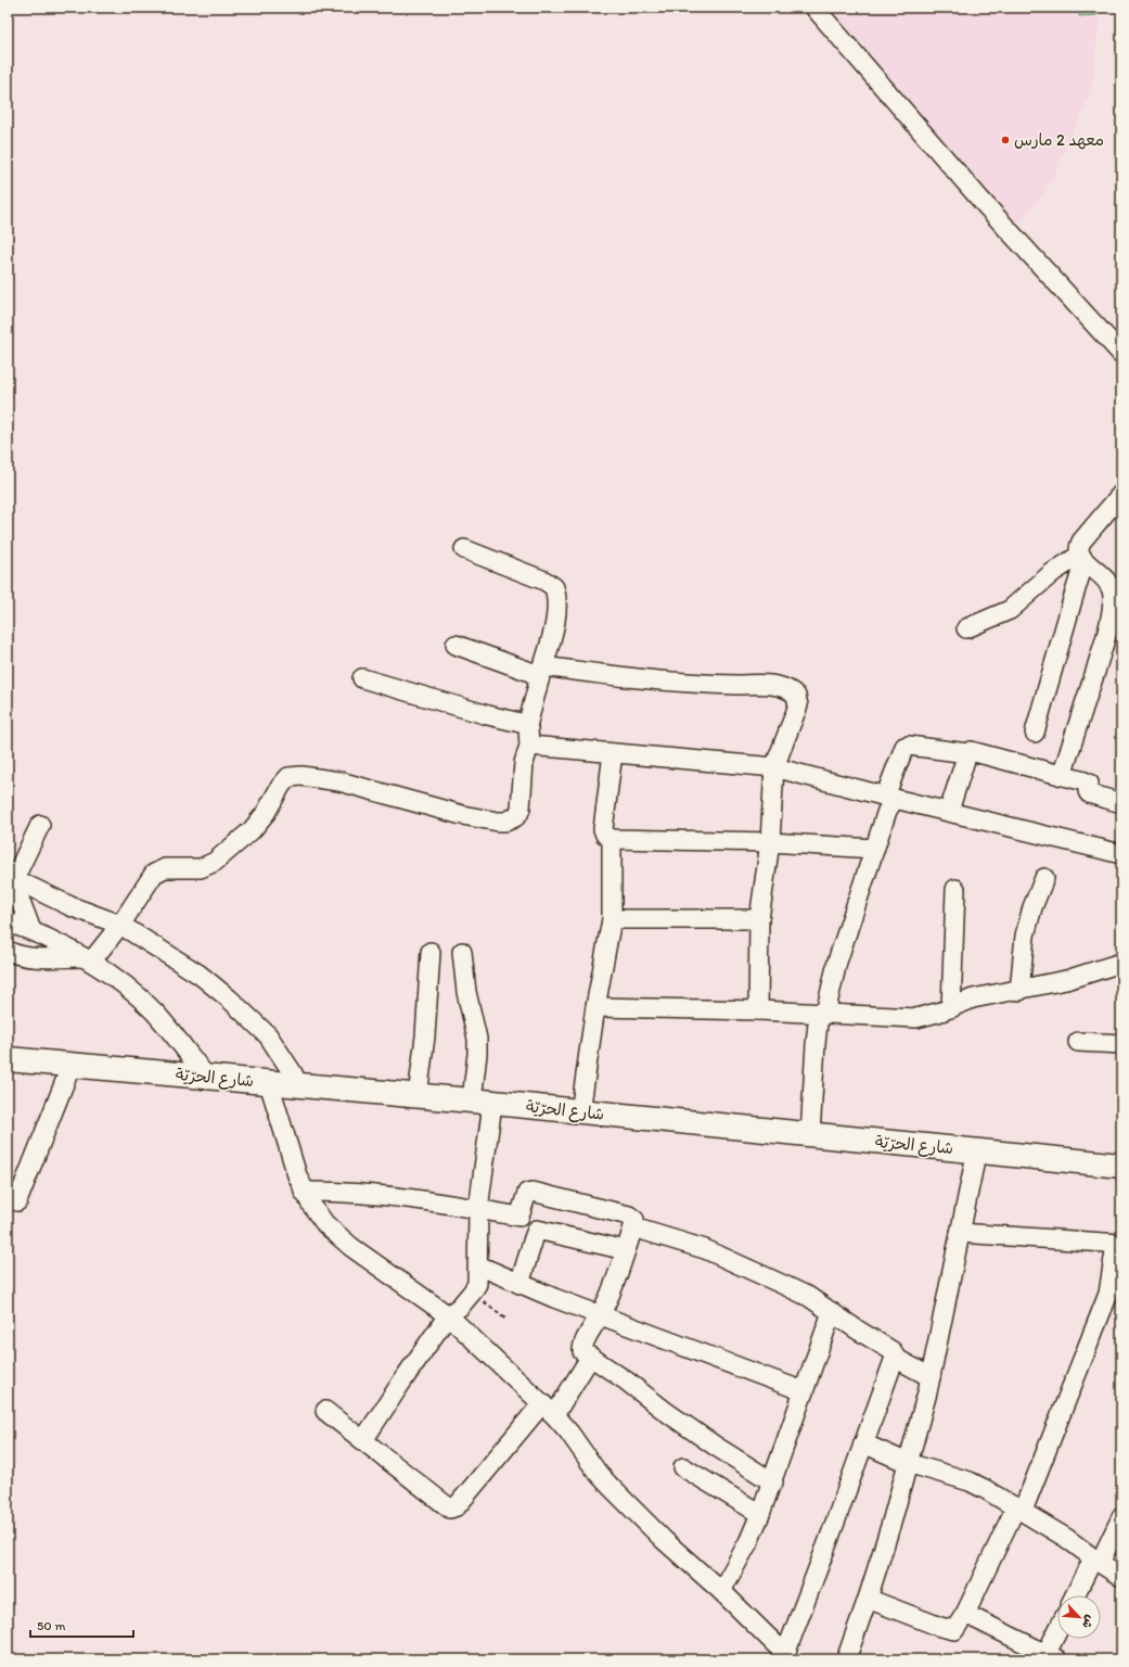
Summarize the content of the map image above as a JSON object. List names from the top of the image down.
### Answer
{
  "streets": {
    "main road": ["شارع الحرّيّة"]
  },
  "places": ["معهد 2 مارس"],
  "scale_bar": "50 m",
  "north": "bottom right"
}
